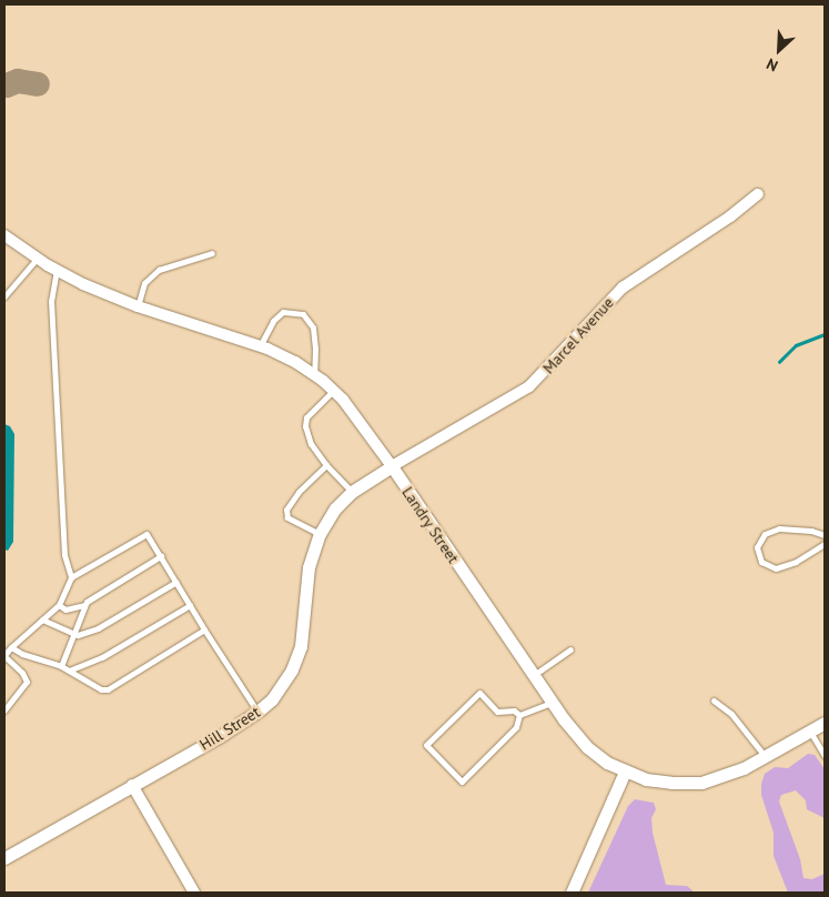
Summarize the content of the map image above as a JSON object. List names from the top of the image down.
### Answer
{
  "streets": {
    "street": ["Marcel Avenue", "Landry Street", "Hill Street"]
  },
  "crossings": [
    ["Marcel Avenue", "Landry Street"],
    ["Marcel Avenue", "Hill Street"],
    ["Landry Street", "Hill Street"]
  ],
  "north": "bottom left"
}
